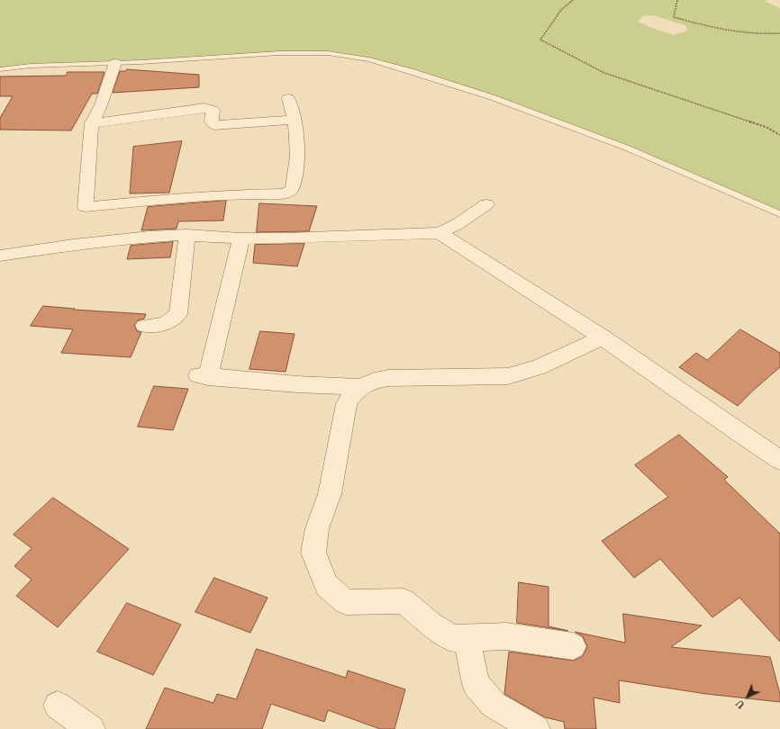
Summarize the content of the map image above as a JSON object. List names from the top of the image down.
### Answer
{
  "north": "bottom left"
}
